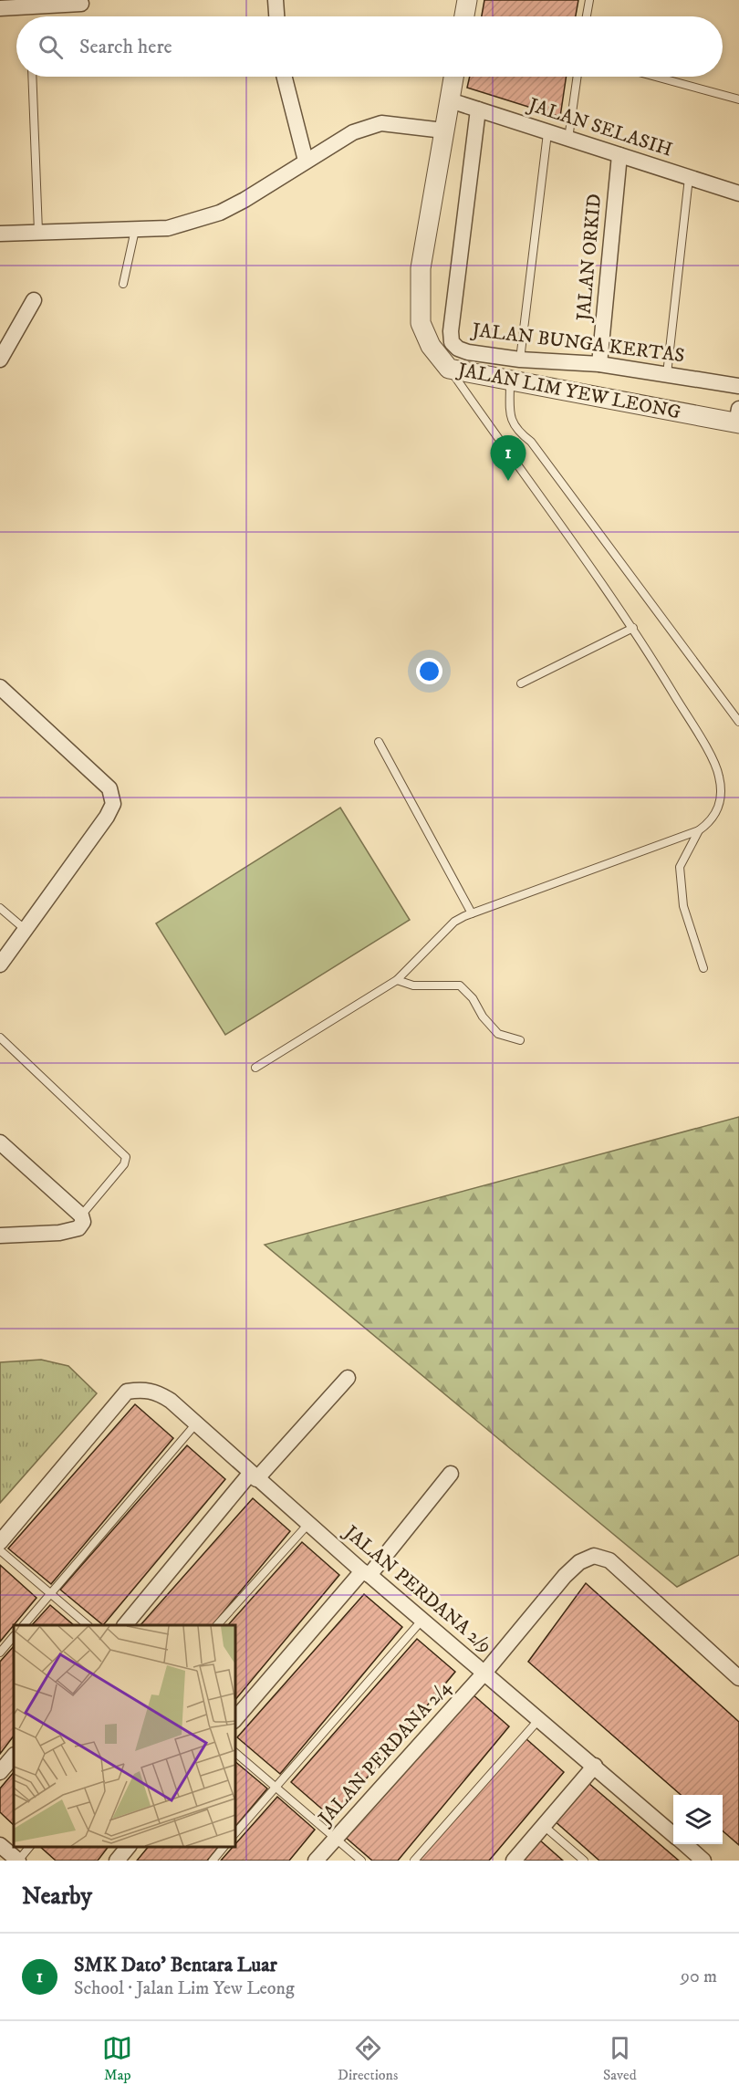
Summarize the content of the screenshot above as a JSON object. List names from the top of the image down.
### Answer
{
  "streets": {
    "street": [
      "JALAN SELASIH",
      "JALAN ORKID",
      "JALAN BUNGA KERTAS",
      "JALAN LIM YEW LEONG",
      "JALAN PERDANA 2/9",
      "JALAN PERDANA 2/4"
    ]
  },
  "crossings": [
    ["JALAN SELASIH", "JALAN ORKID"],
    ["JALAN SELASIH", "JALAN BUNGA KERTAS"],
    ["JALAN SELASIH", "JALAN LIM YEW LEONG"],
    ["JALAN ORKID", "JALAN BUNGA KERTAS"],
    ["JALAN PERDANA 2/9", "JALAN PERDANA 2/4"]
  ],
  "page": {
    "search": "Search here",
    "pins": "1",
    "heading": "Nearby",
    "list": [
      {
        "mark": "1",
        "name": "SMK Dato' Bentara Luar",
        "note": "School · Jalan Lim Yew Leong",
        "value": "90 m"
      }
    ],
    "nav": ["Map", "Directions", "Saved"]
  }
}
